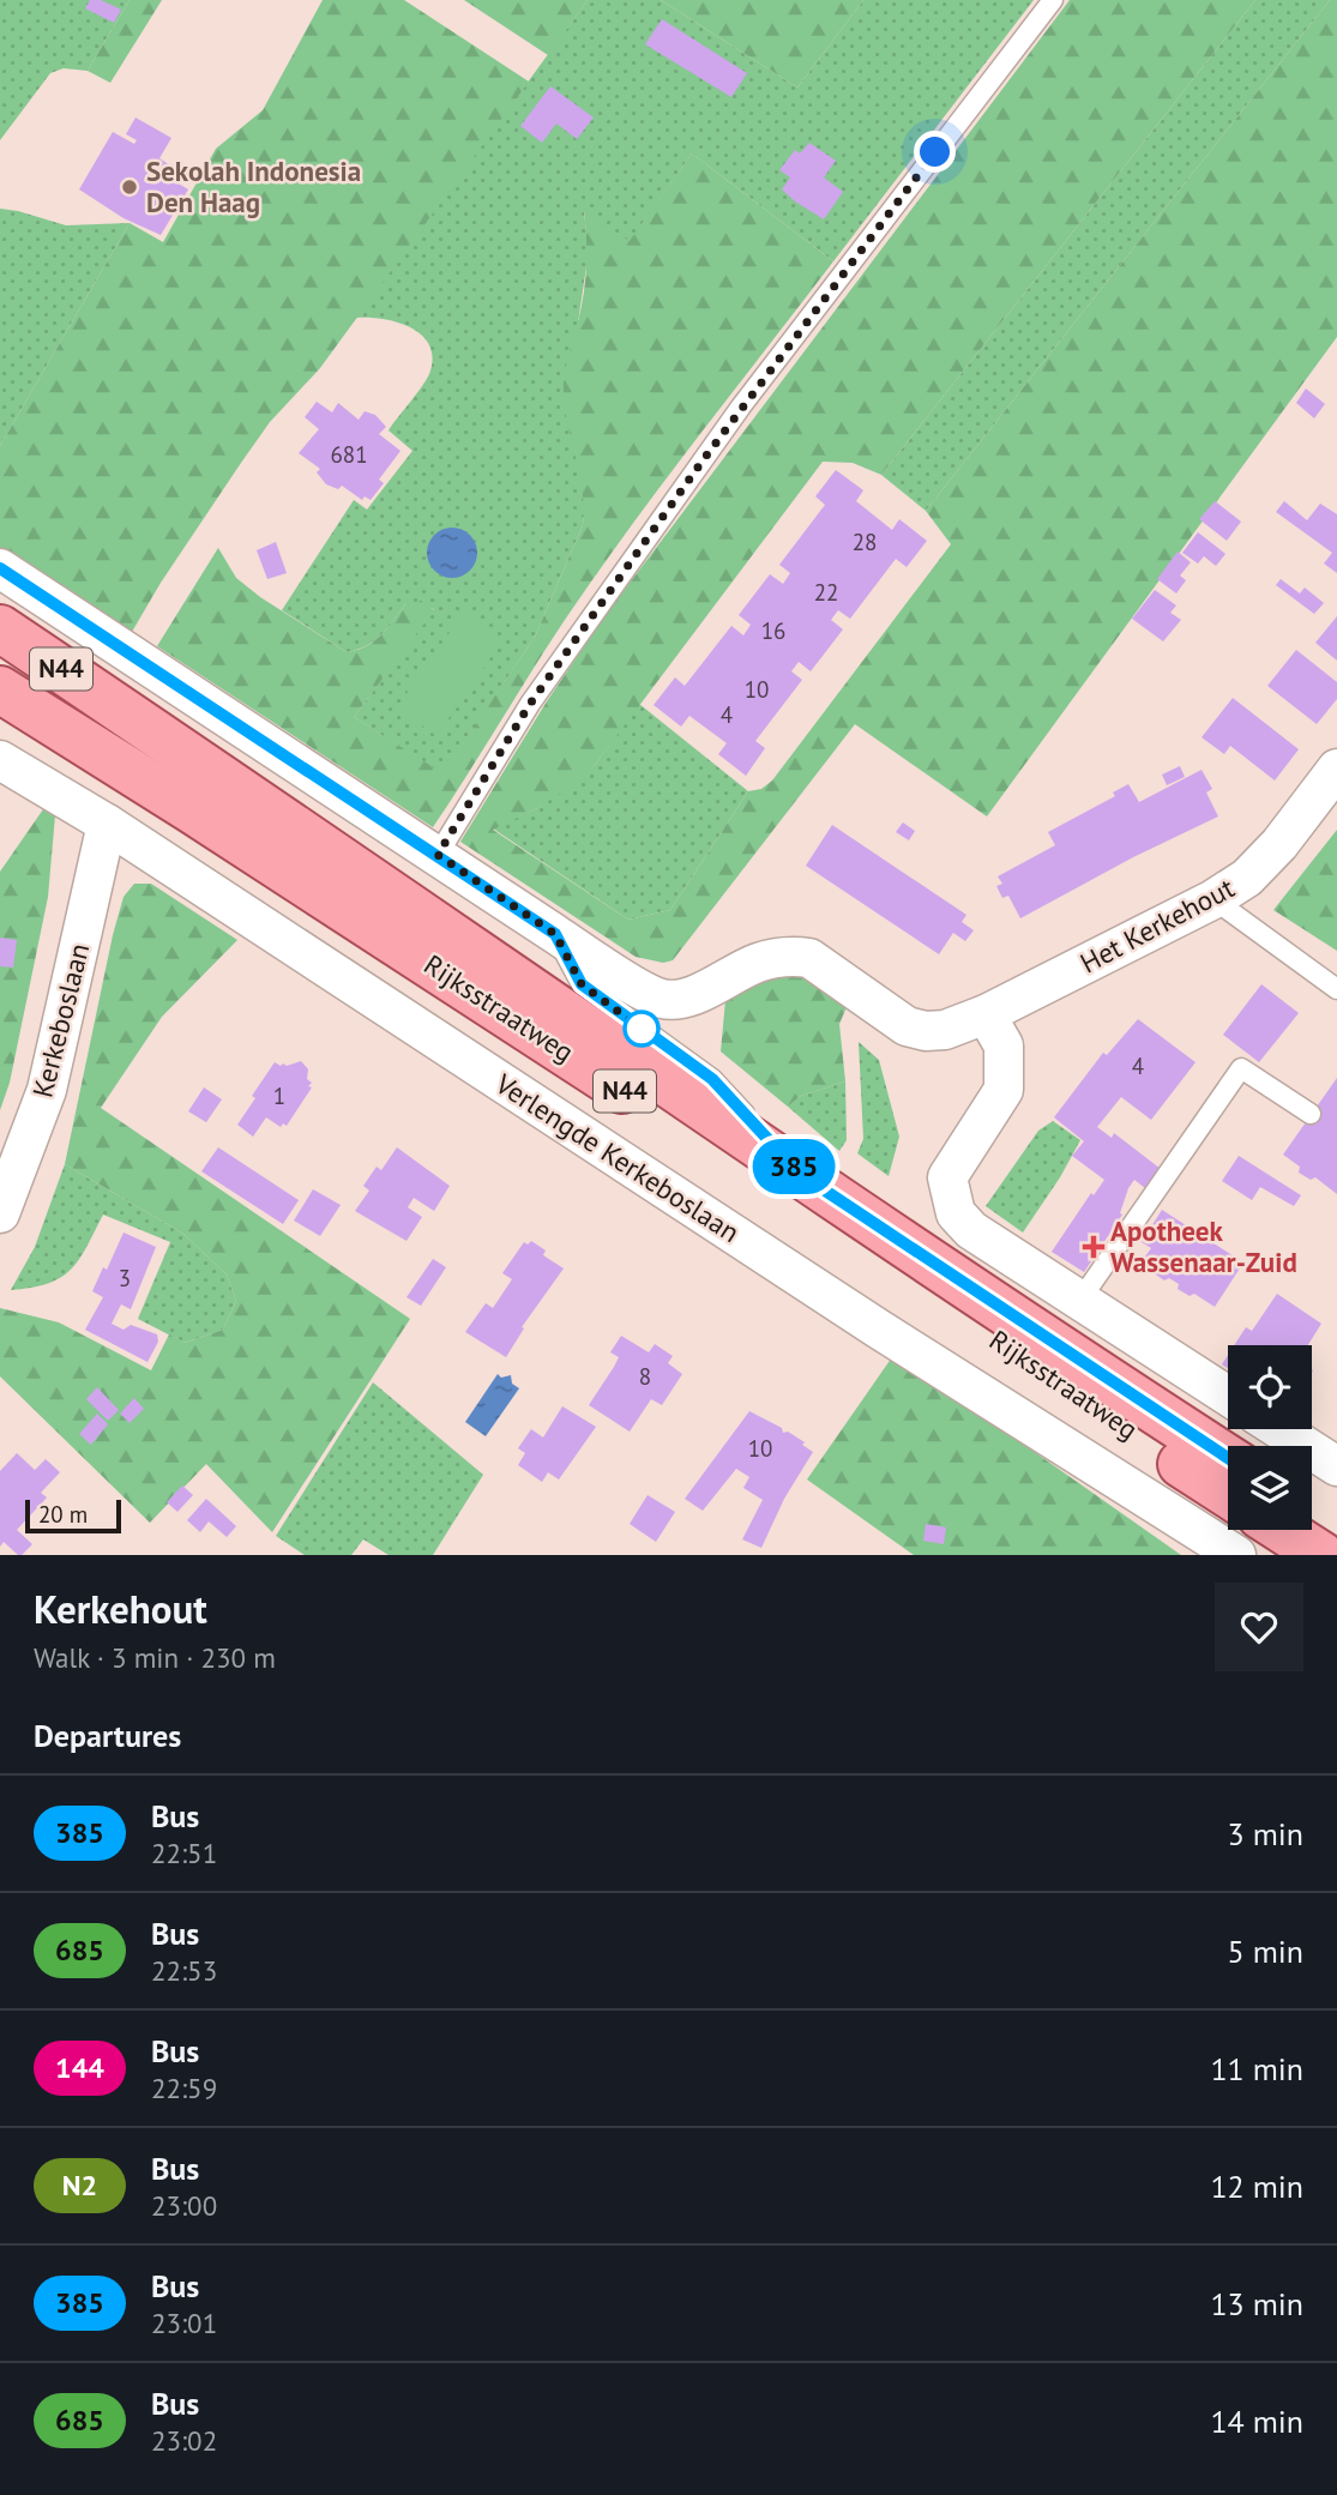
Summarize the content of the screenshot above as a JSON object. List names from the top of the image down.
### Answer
{
  "streets": {
    "main road": ["N44", "Rijksstraatweg"],
    "street": ["Het Kerkehout", "Kerkeboslaan", "Verlengde Kerkeboslaan"]
  },
  "crossings": [
    ["Het Kerkehout", "Rijksstraatweg"],
    ["Kerkeboslaan", "Verlengde Kerkeboslaan"]
  ],
  "places": {
    "other": ["Sekolah Indonesia Den Haag"],
    "health": ["Apotheek Wassenaar-Zuid"]
  },
  "lines": ["bus line 385"],
  "house_numbers": [
    "681",
    "28",
    "22",
    "16",
    "10",
    "4",
    "4",
    "1",
    "3",
    "8",
    "10"
  ],
  "scale_bar": "20 m",
  "page": {
    "on_map": "385",
    "scale": "20 m",
    "heading": [
      ["Kerkehout", "Walk · 3 min · 230 m"],
      "Departures"
    ],
    "list": [
      {
        "mark": "385",
        "name": "Bus",
        "note": "22:51",
        "value": "3 min"
      },
      {
        "mark": "685",
        "name": "Bus",
        "note": "22:53",
        "value": "5 min"
      },
      {
        "mark": "144",
        "name": "Bus",
        "note": "22:59",
        "value": "11 min"
      },
      {
        "mark": "N2",
        "name": "Bus",
        "note": "23:00",
        "value": "12 min"
      },
      {
        "mark": "385",
        "name": "Bus",
        "note": "23:01",
        "value": "13 min"
      },
      {
        "mark": "685",
        "name": "Bus",
        "note": "23:02",
        "value": "14 min"
      }
    ]
  }
}
